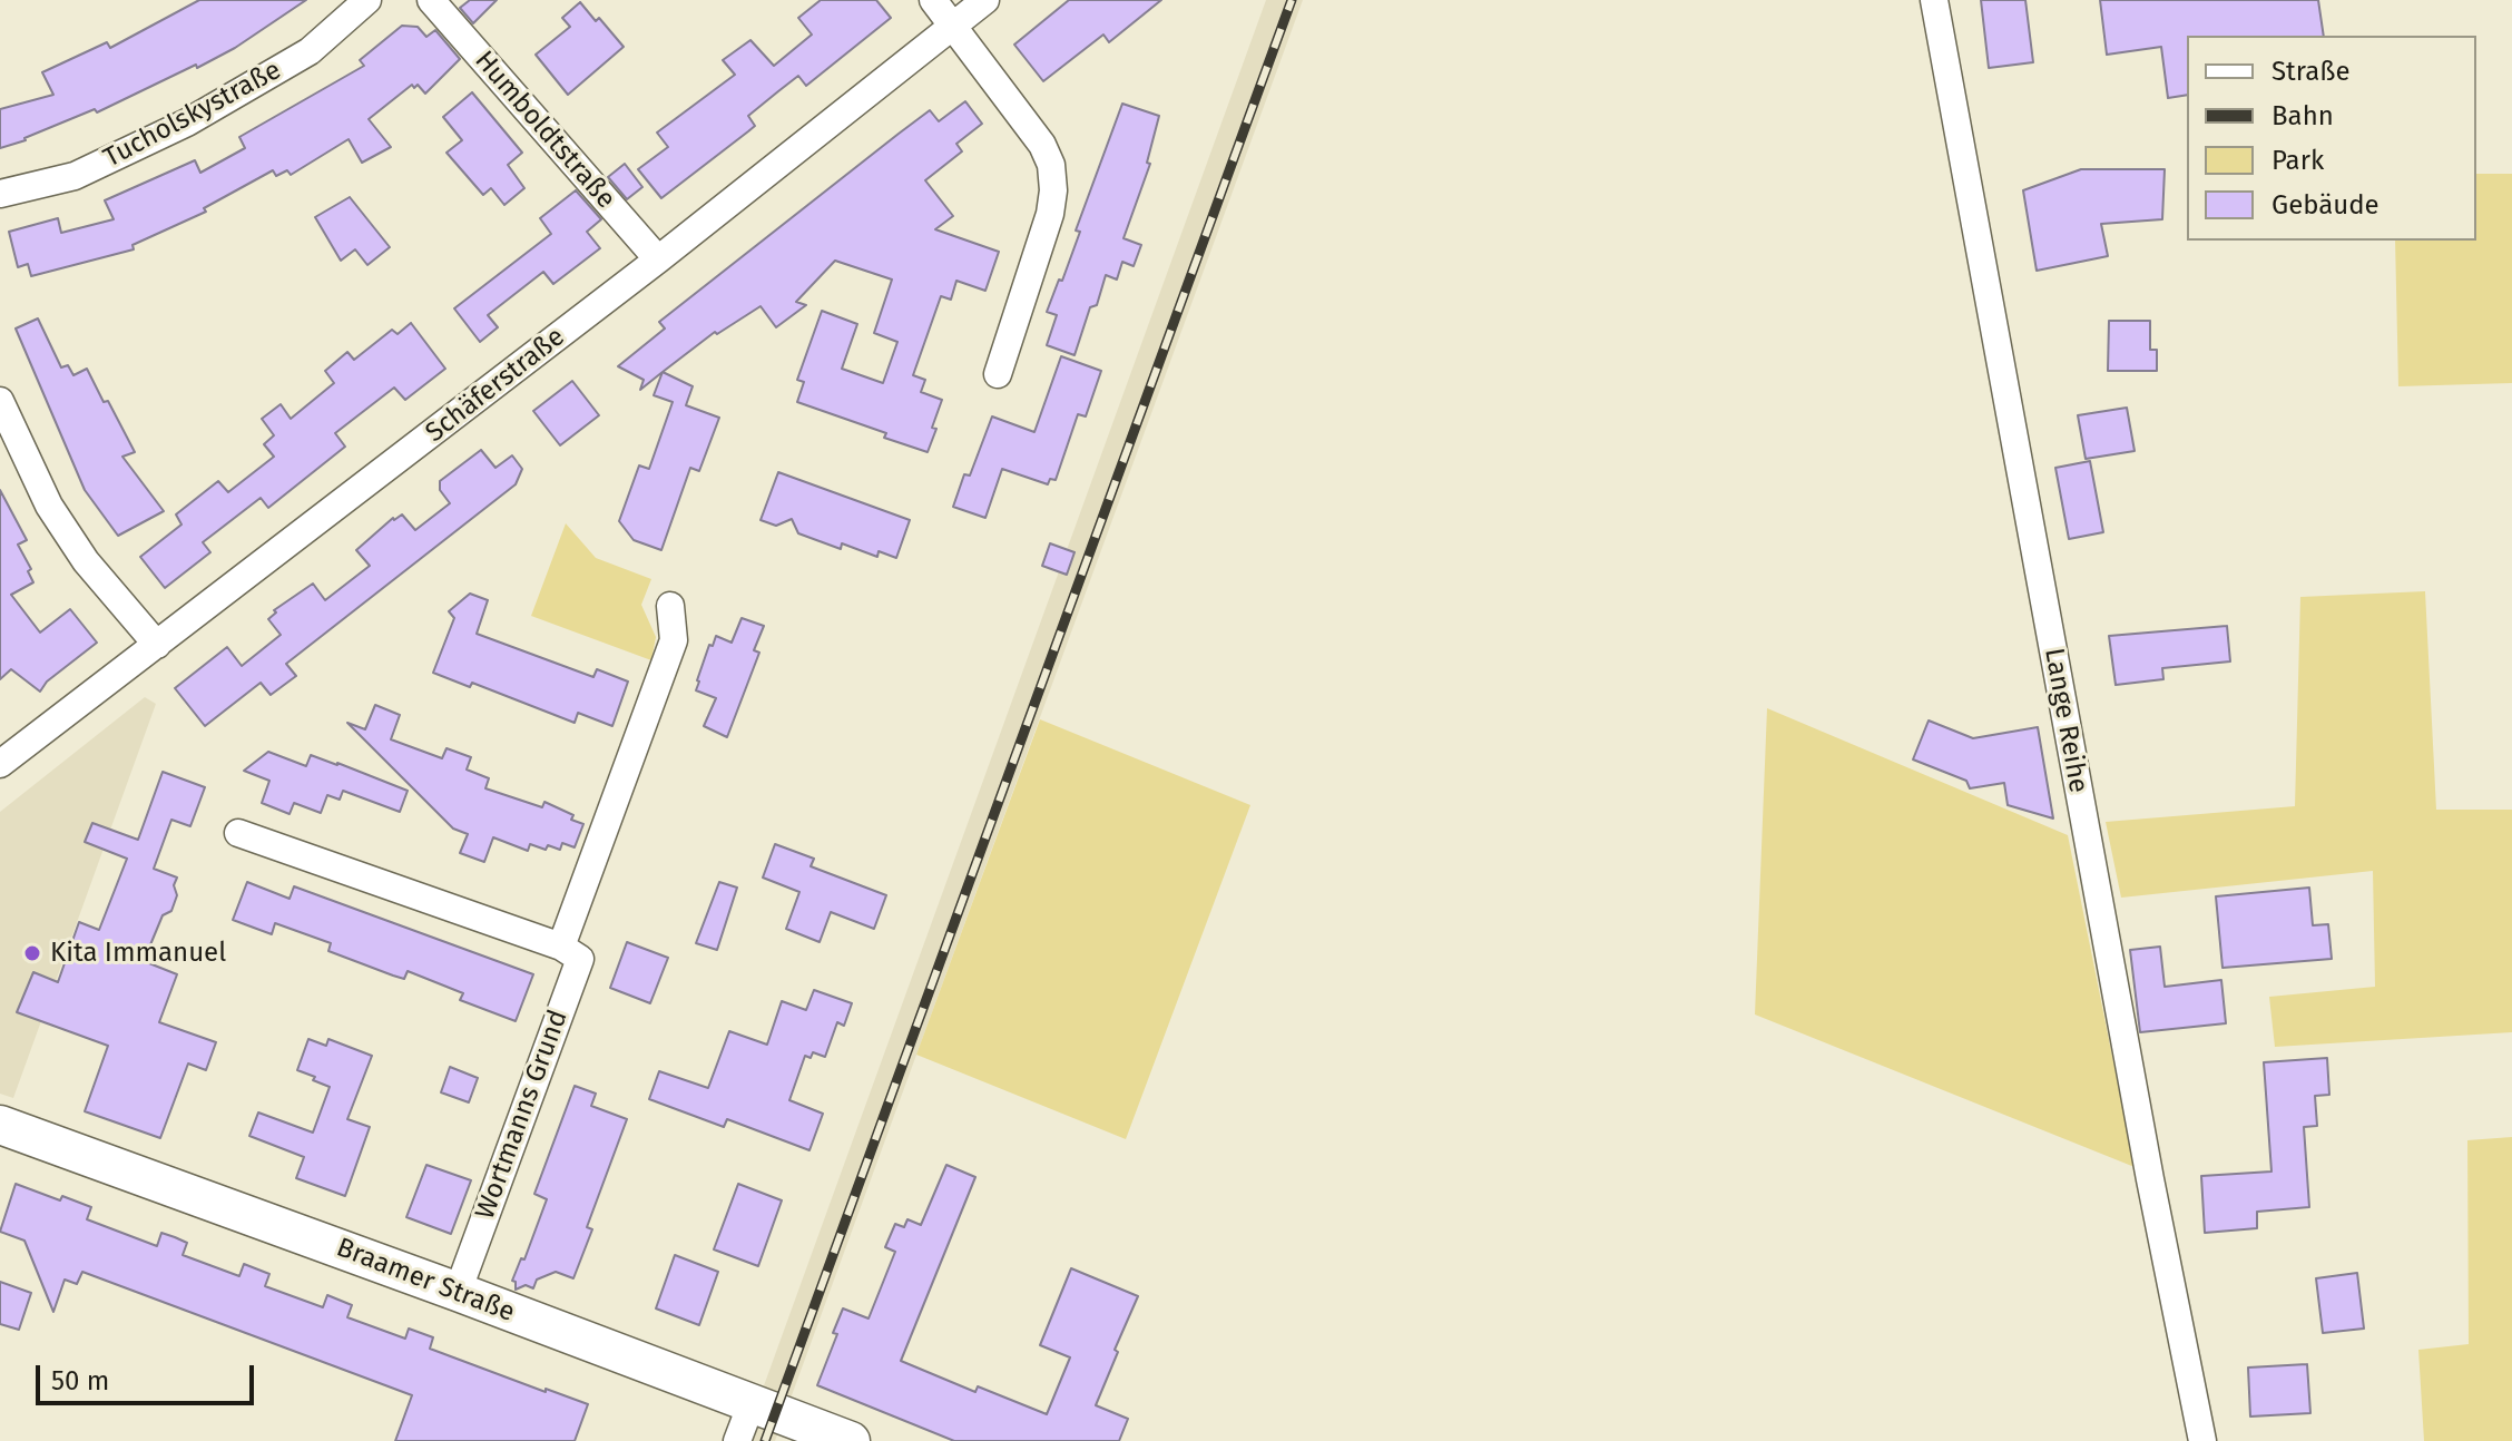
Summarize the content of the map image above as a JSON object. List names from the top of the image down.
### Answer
{
  "streets": {
    "street": [
      "Tucholskystraße",
      "Humboldtstraße",
      "Schäferstraße",
      "Lange Reihe",
      "Wortmanns Grund",
      "Braamer Straße"
    ]
  },
  "crossings": [
    ["Humboldtstraße", "Schäferstraße"],
    ["Wortmanns Grund", "Braamer Straße"]
  ],
  "places": ["Kita Immanuel"],
  "legend": [
    "Straße",
    "Bahn",
    "Park",
    "Gebäude"
  ],
  "scale_bar": "50 m"
}
